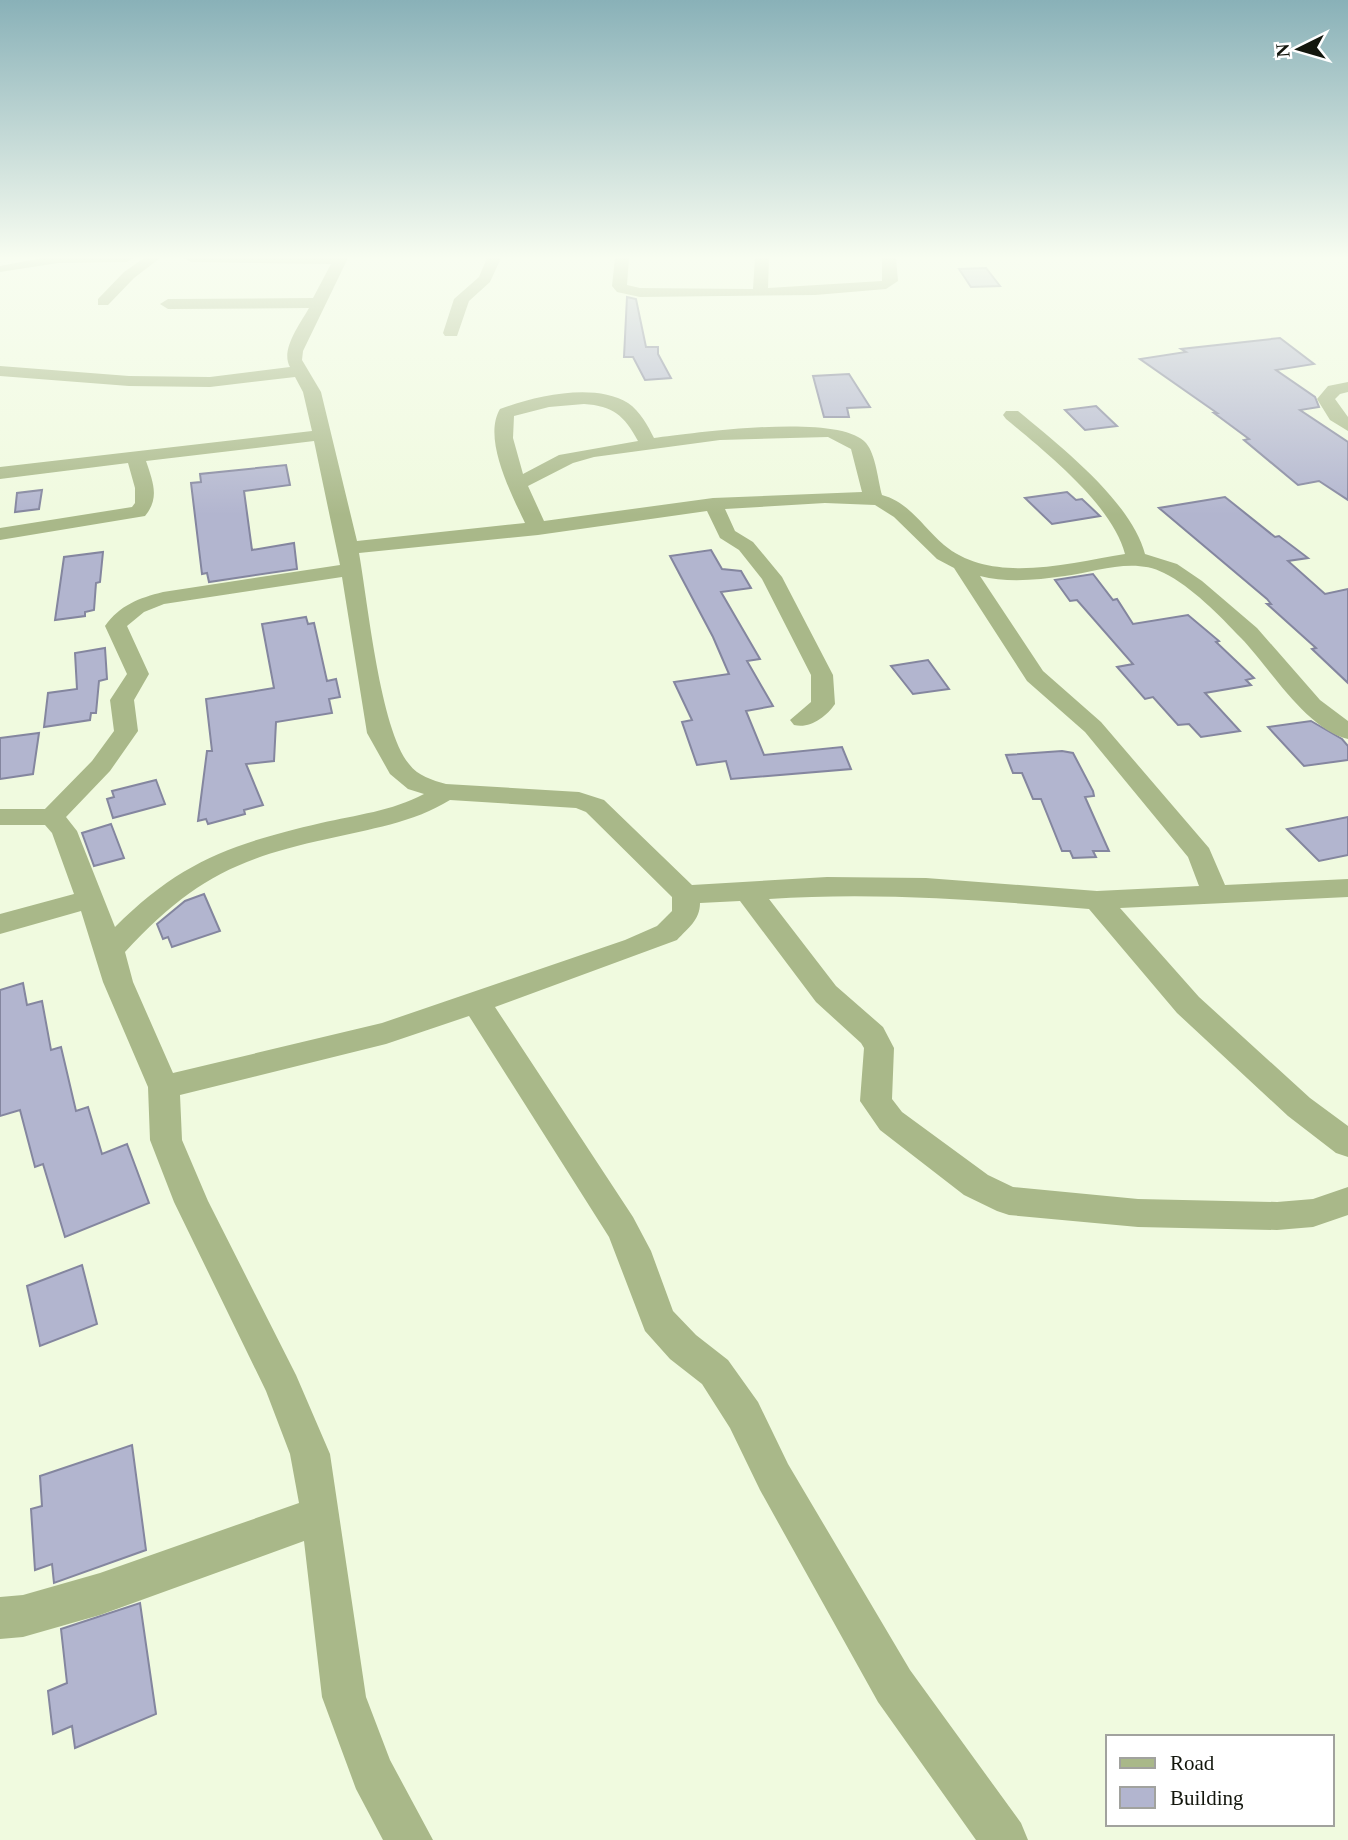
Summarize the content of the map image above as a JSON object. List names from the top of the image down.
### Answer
{
  "legend": ["Road", "Building"],
  "north": "left"
}
